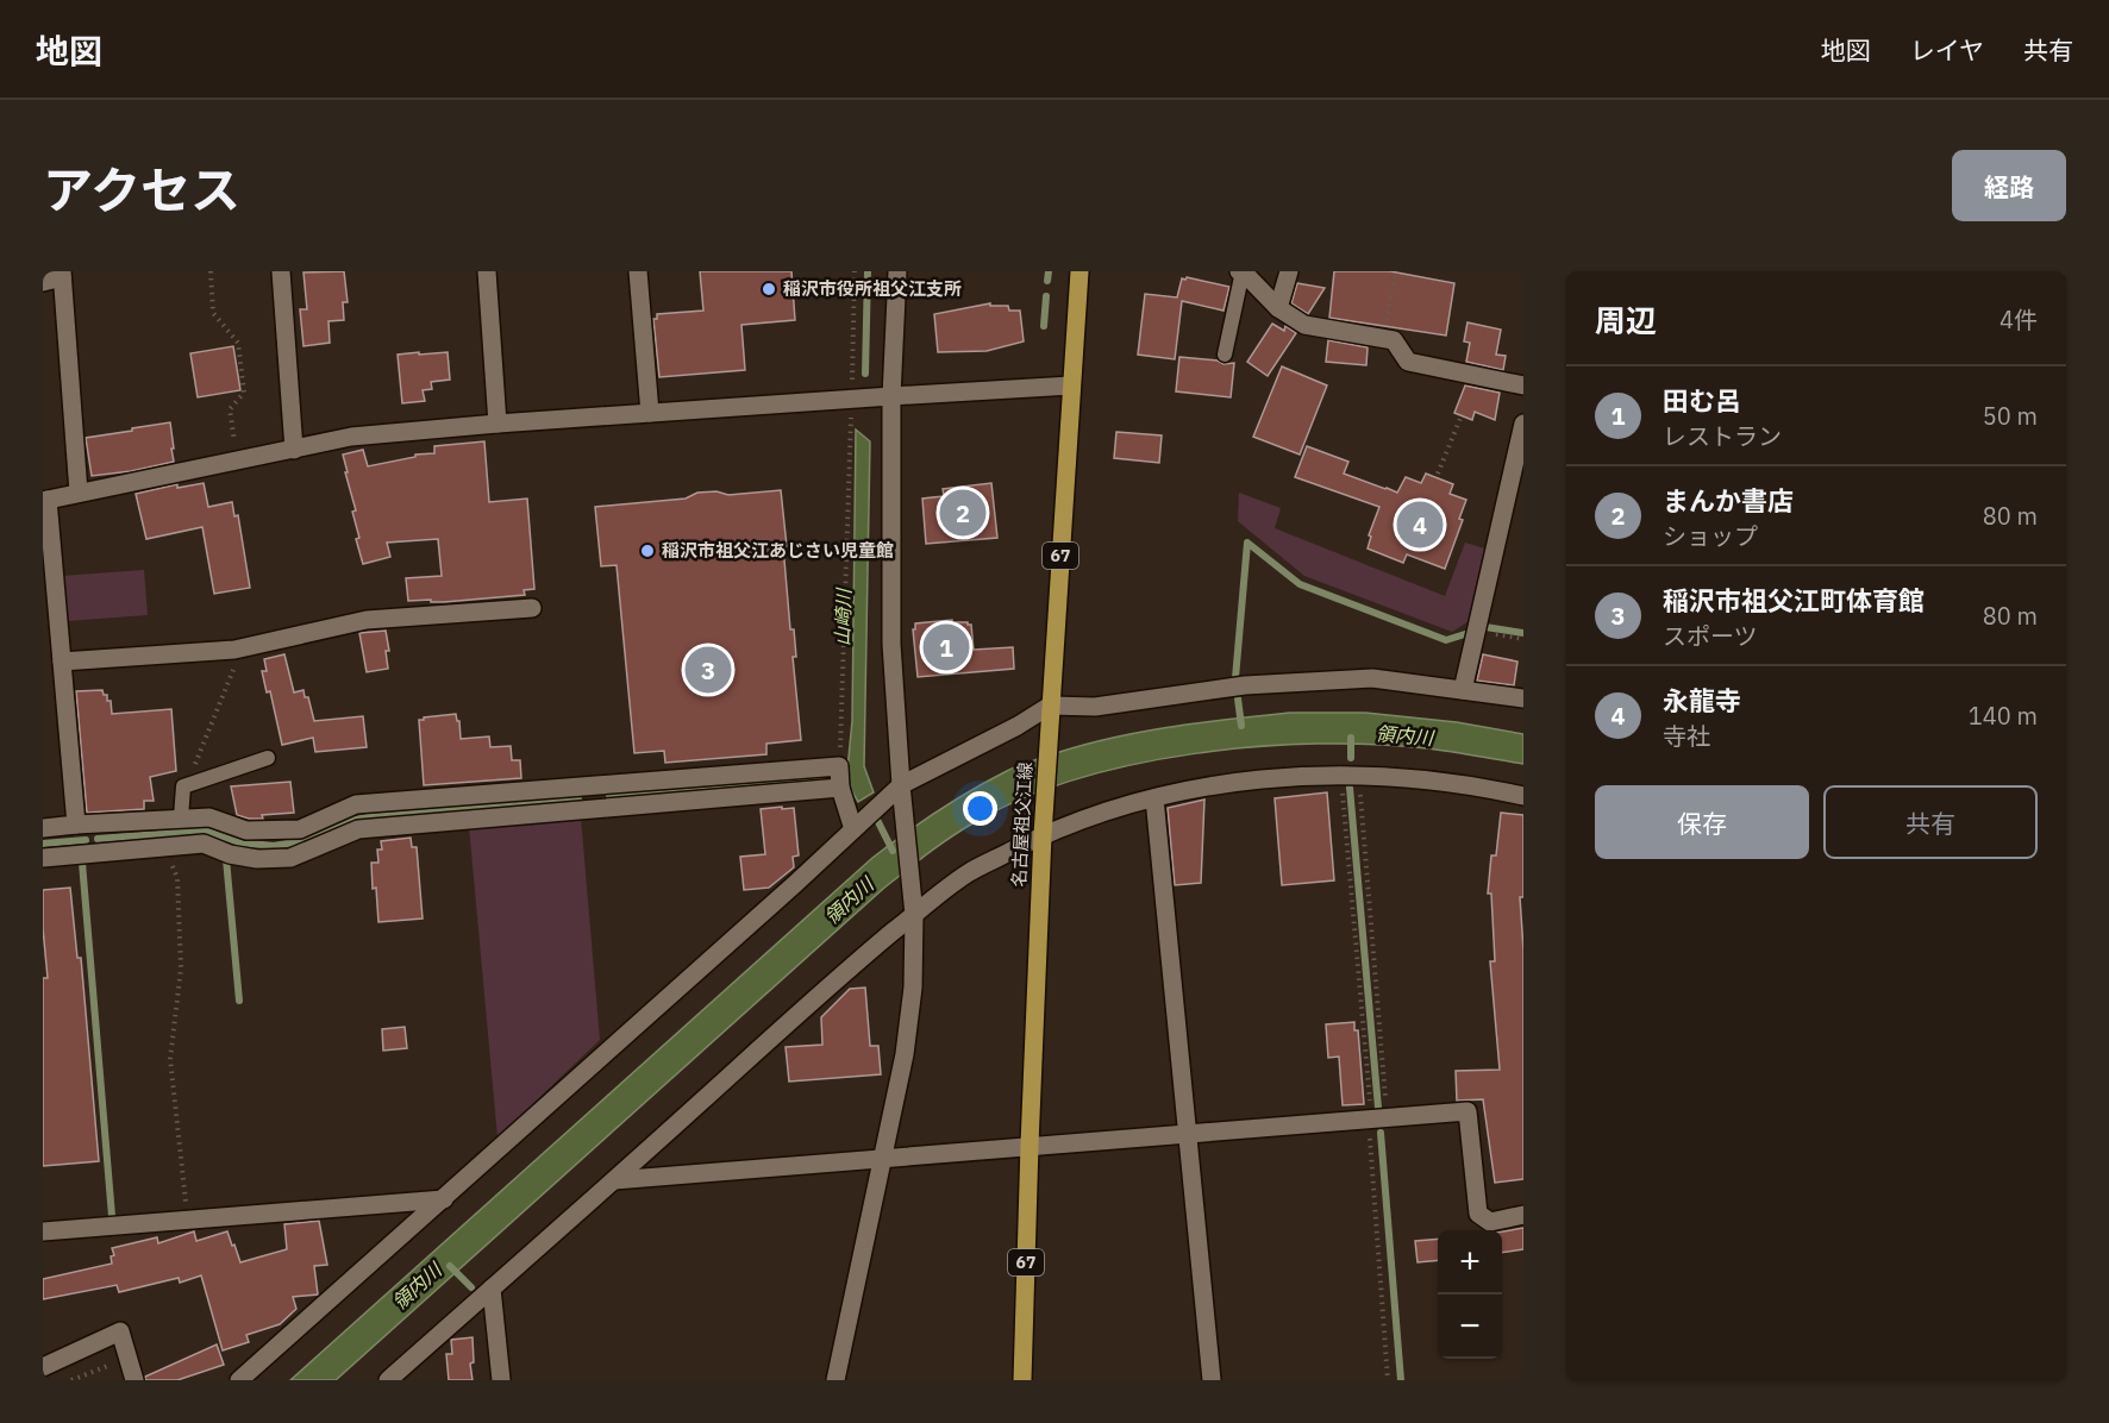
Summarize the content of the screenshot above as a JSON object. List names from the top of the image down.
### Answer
{
  "streets": {
    "main road": ["67", "名古屋祖父江線"]
  },
  "water": ["山崎川", "領内川"],
  "places": ["稲沢市役所祖父江支所", "稲沢市祖父江あじさい児童館"],
  "page": {
    "header": "地図",
    "nav": ["地図", "レイヤ", "共有"],
    "title": "アクセス",
    "buttons": [
      "経路",
      ["保存", "共有"]
    ],
    "heading": ["周辺", "4件"],
    "list": [
      {
        "mark": "1",
        "name": "田む呂",
        "note": "レストラン",
        "value": "50 m"
      },
      {
        "mark": "2",
        "name": "まんか書店",
        "note": "ショップ",
        "value": "80 m"
      },
      {
        "mark": "3",
        "name": "稲沢市祖父江町体育館",
        "note": "スポーツ",
        "value": "80 m"
      },
      {
        "mark": "4",
        "name": "永龍寺",
        "note": "寺社",
        "value": "140 m"
      }
    ],
    "pins": [
      "2",
      "4",
      "1",
      "3"
    ],
    "map_buttons": ["+", "−"]
  }
}
